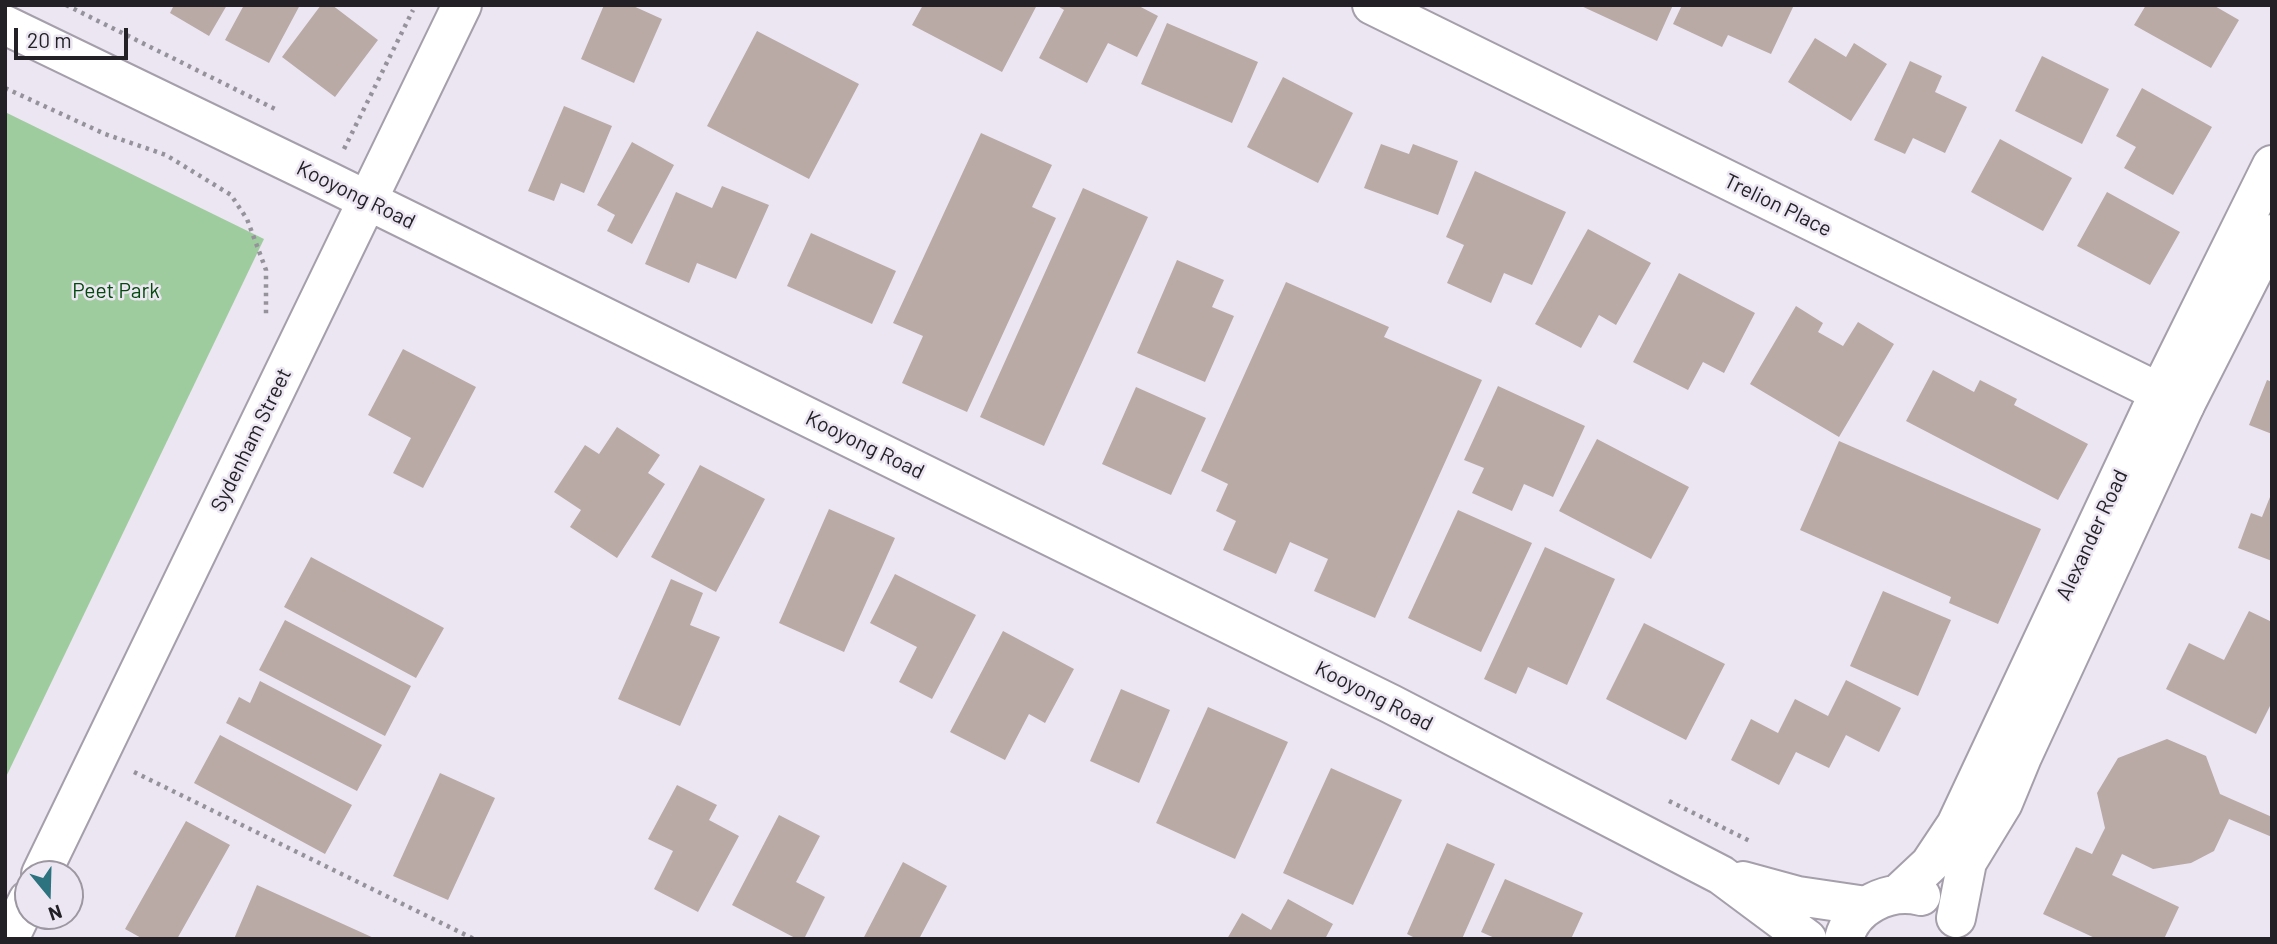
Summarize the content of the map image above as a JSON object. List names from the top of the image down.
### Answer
{
  "streets": {
    "street": [
      "Kooyong Road",
      "Trelion Place",
      "Sydenham Street",
      "Alexander Road"
    ]
  },
  "crossings": [
    ["Kooyong Road", "Sydenham Street"],
    ["Kooyong Road", "Alexander Road"],
    ["Trelion Place", "Alexander Road"]
  ],
  "parks": ["Peet Park"],
  "scale_bar": "20 m",
  "north": "bottom"
}
